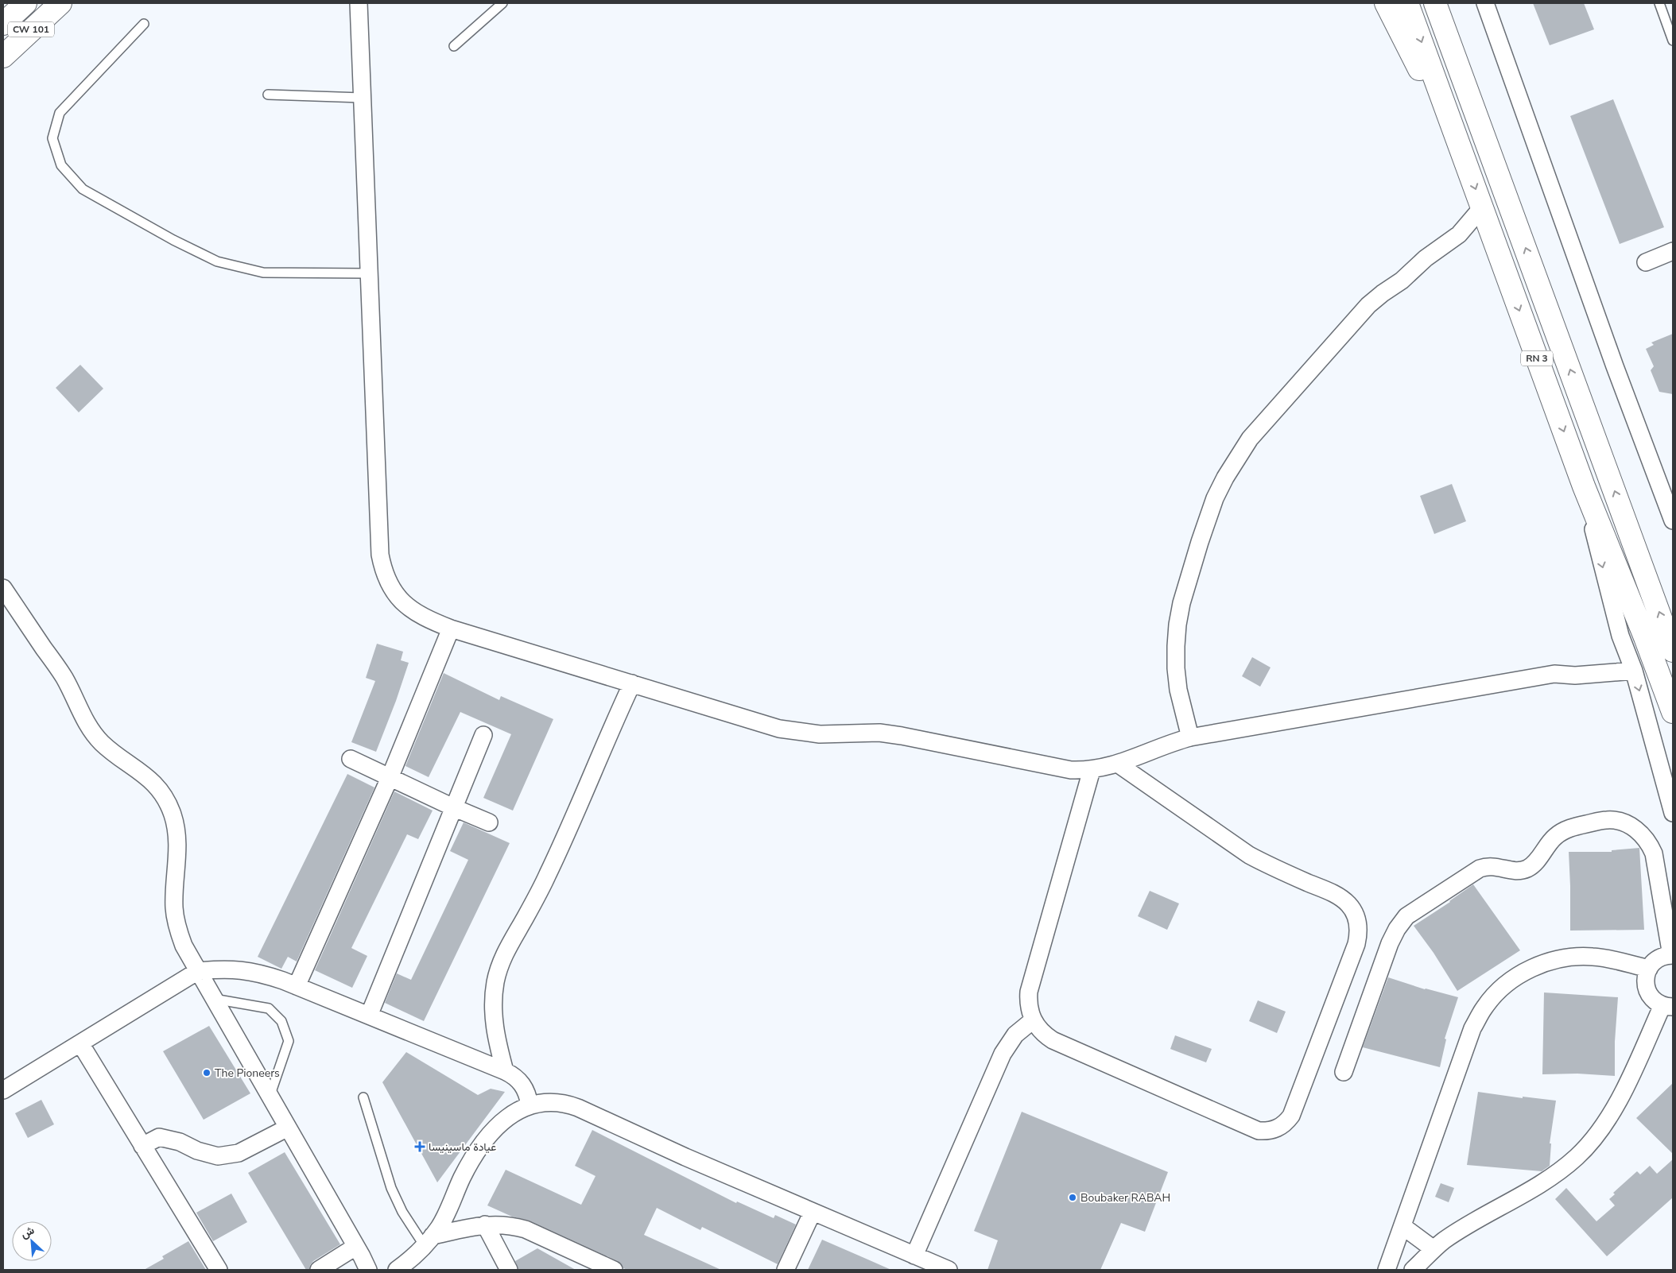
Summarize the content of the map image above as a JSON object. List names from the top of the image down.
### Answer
{
  "streets": {
    "highway": ["CW 101", "RN 3"]
  },
  "places": {
    "other": ["The Pioneers", "Boubaker RABAH"],
    "health": ["عيادة ماسينيسا"]
  },
  "north": "top left"
}
